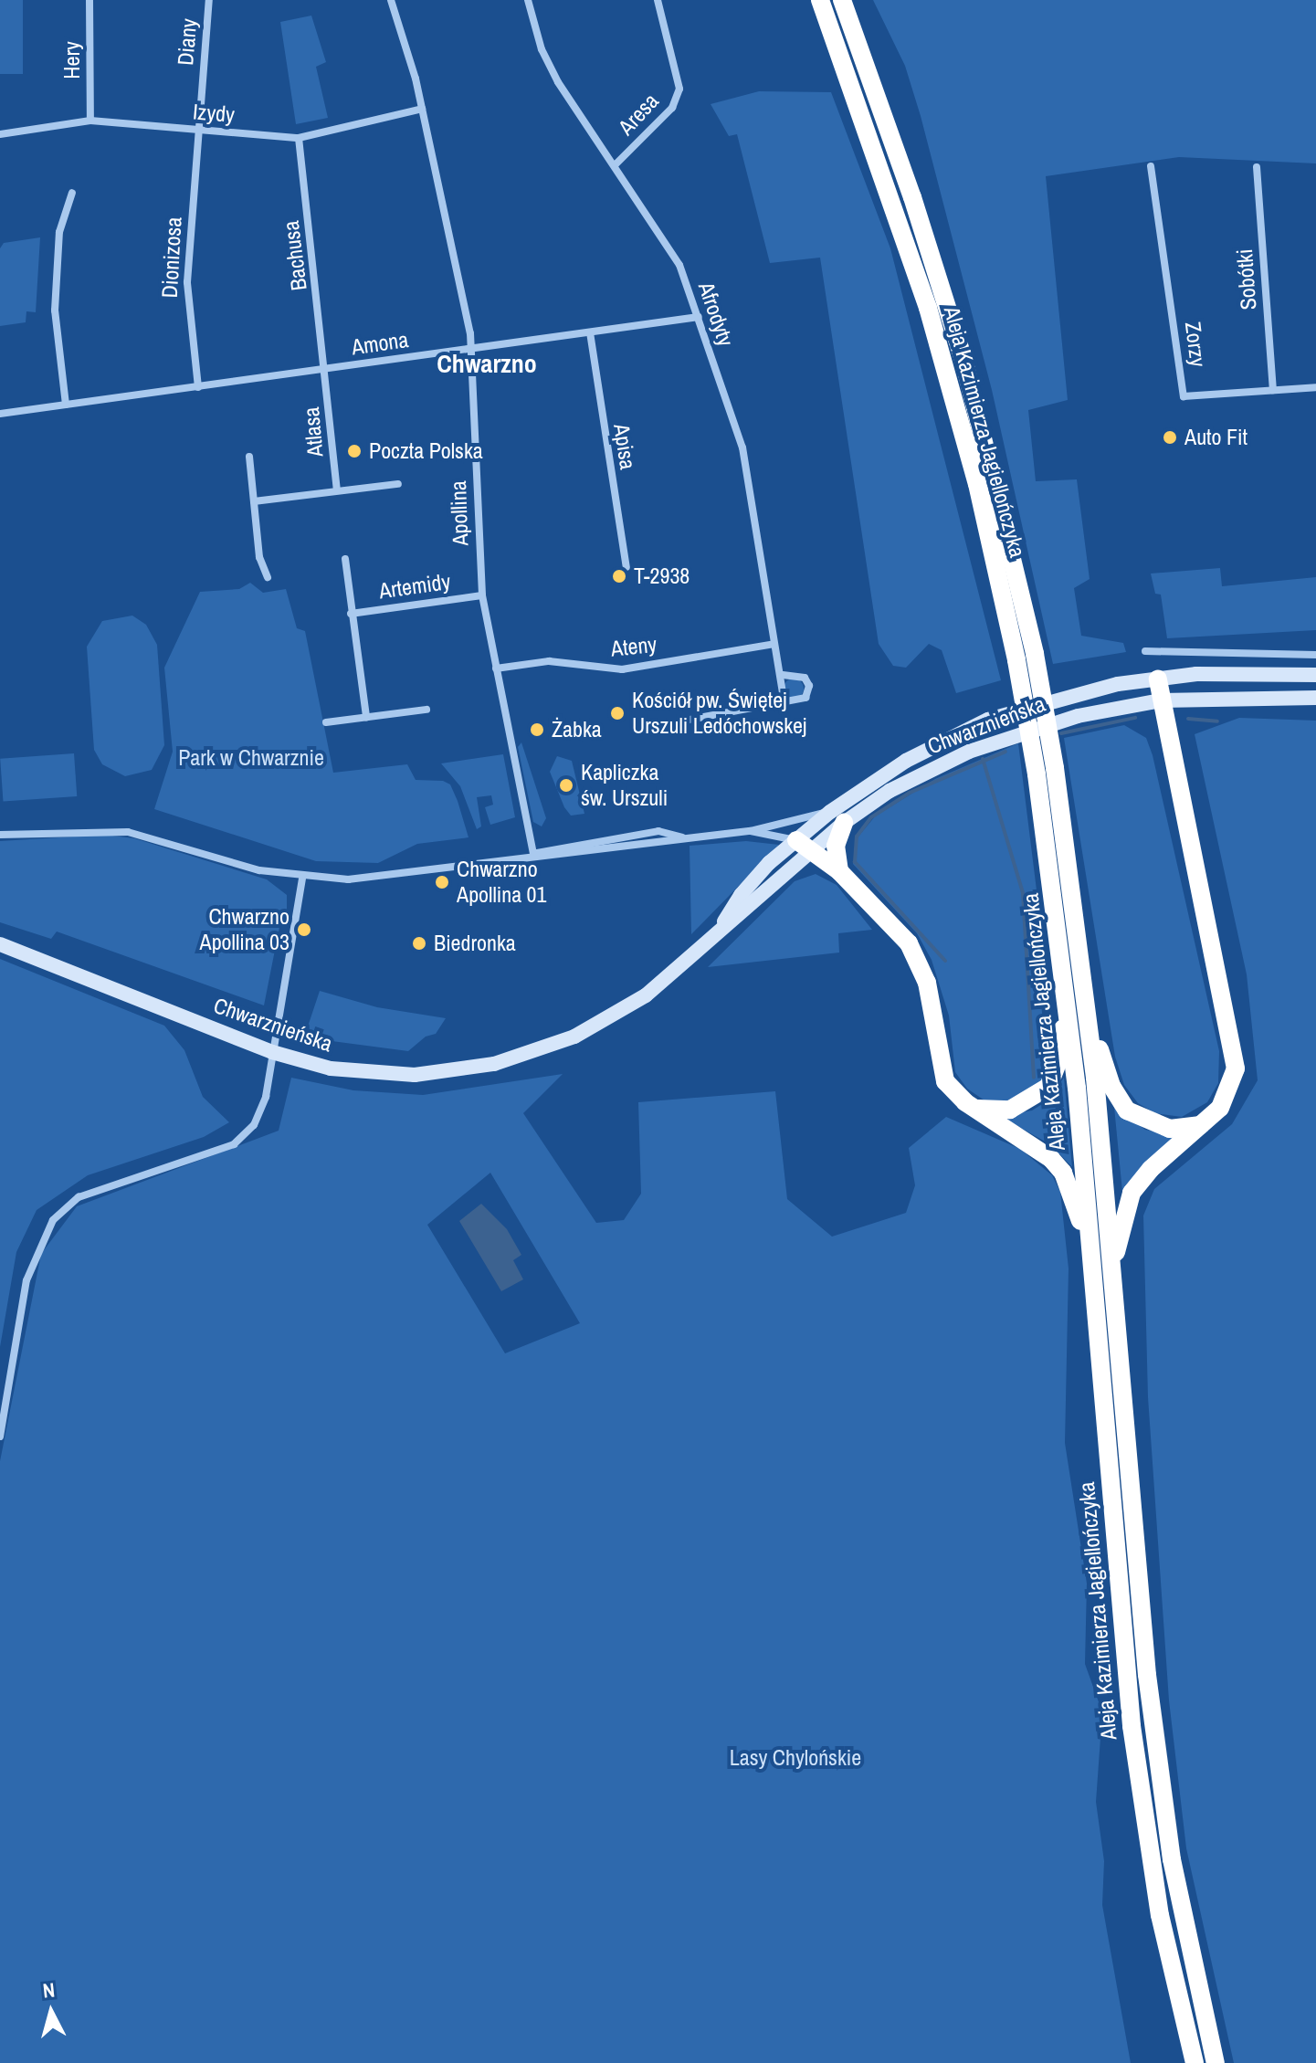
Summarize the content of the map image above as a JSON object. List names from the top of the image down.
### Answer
{
  "streets": {
    "highway": ["Aleja Kazimierza Jagiellończyka"],
    "main road": ["Chwarznieńska"],
    "street": [
      "Diany",
      "Hery",
      "Izydy",
      "Aresa",
      "Bachusa",
      "Dionizosa",
      "Sobótki",
      "Afrodyty",
      "Amona",
      "Zorzy",
      "Atlasa",
      "Apisa",
      "Apollina",
      "Artemidy",
      "Ateny"
    ]
  },
  "crossings": [
    ["Diany", "Izydy"],
    ["Diany", "Dionizosa"],
    ["Hery", "Izydy"],
    ["Izydy", "Bachusa"],
    ["Izydy", "Dionizosa"],
    ["Izydy", "Apollina"],
    ["Aresa", "Afrodyty"],
    ["Bachusa", "Amona"],
    ["Bachusa", "Atlasa"],
    ["Dionizosa", "Amona"],
    ["Sobótki", "Zorzy"],
    ["Afrodyty", "Amona"],
    ["Afrodyty", "Ateny"],
    ["Amona", "Atlasa"],
    ["Amona", "Apisa"],
    ["Amona", "Apollina"],
    ["Apollina", "Artemidy"],
    ["Apollina", "Ateny"],
    ["Apollina", "Chwarznieńska"]
  ],
  "districts": ["Chwarzno"],
  "parks": ["Park w Chwarznie", "Lasy Chylońskie"],
  "places": [
    "Auto Fit",
    "Poczta Polska",
    "T-2938",
    "Kościół pw. Świętej Urszuli Ledóchowskej",
    "Żabka",
    "Kapliczka św. Urszuli",
    "Chwarzno Apollina 01",
    "Chwarzno Apollina 03",
    "Biedronka"
  ],
  "north": "top"
}
